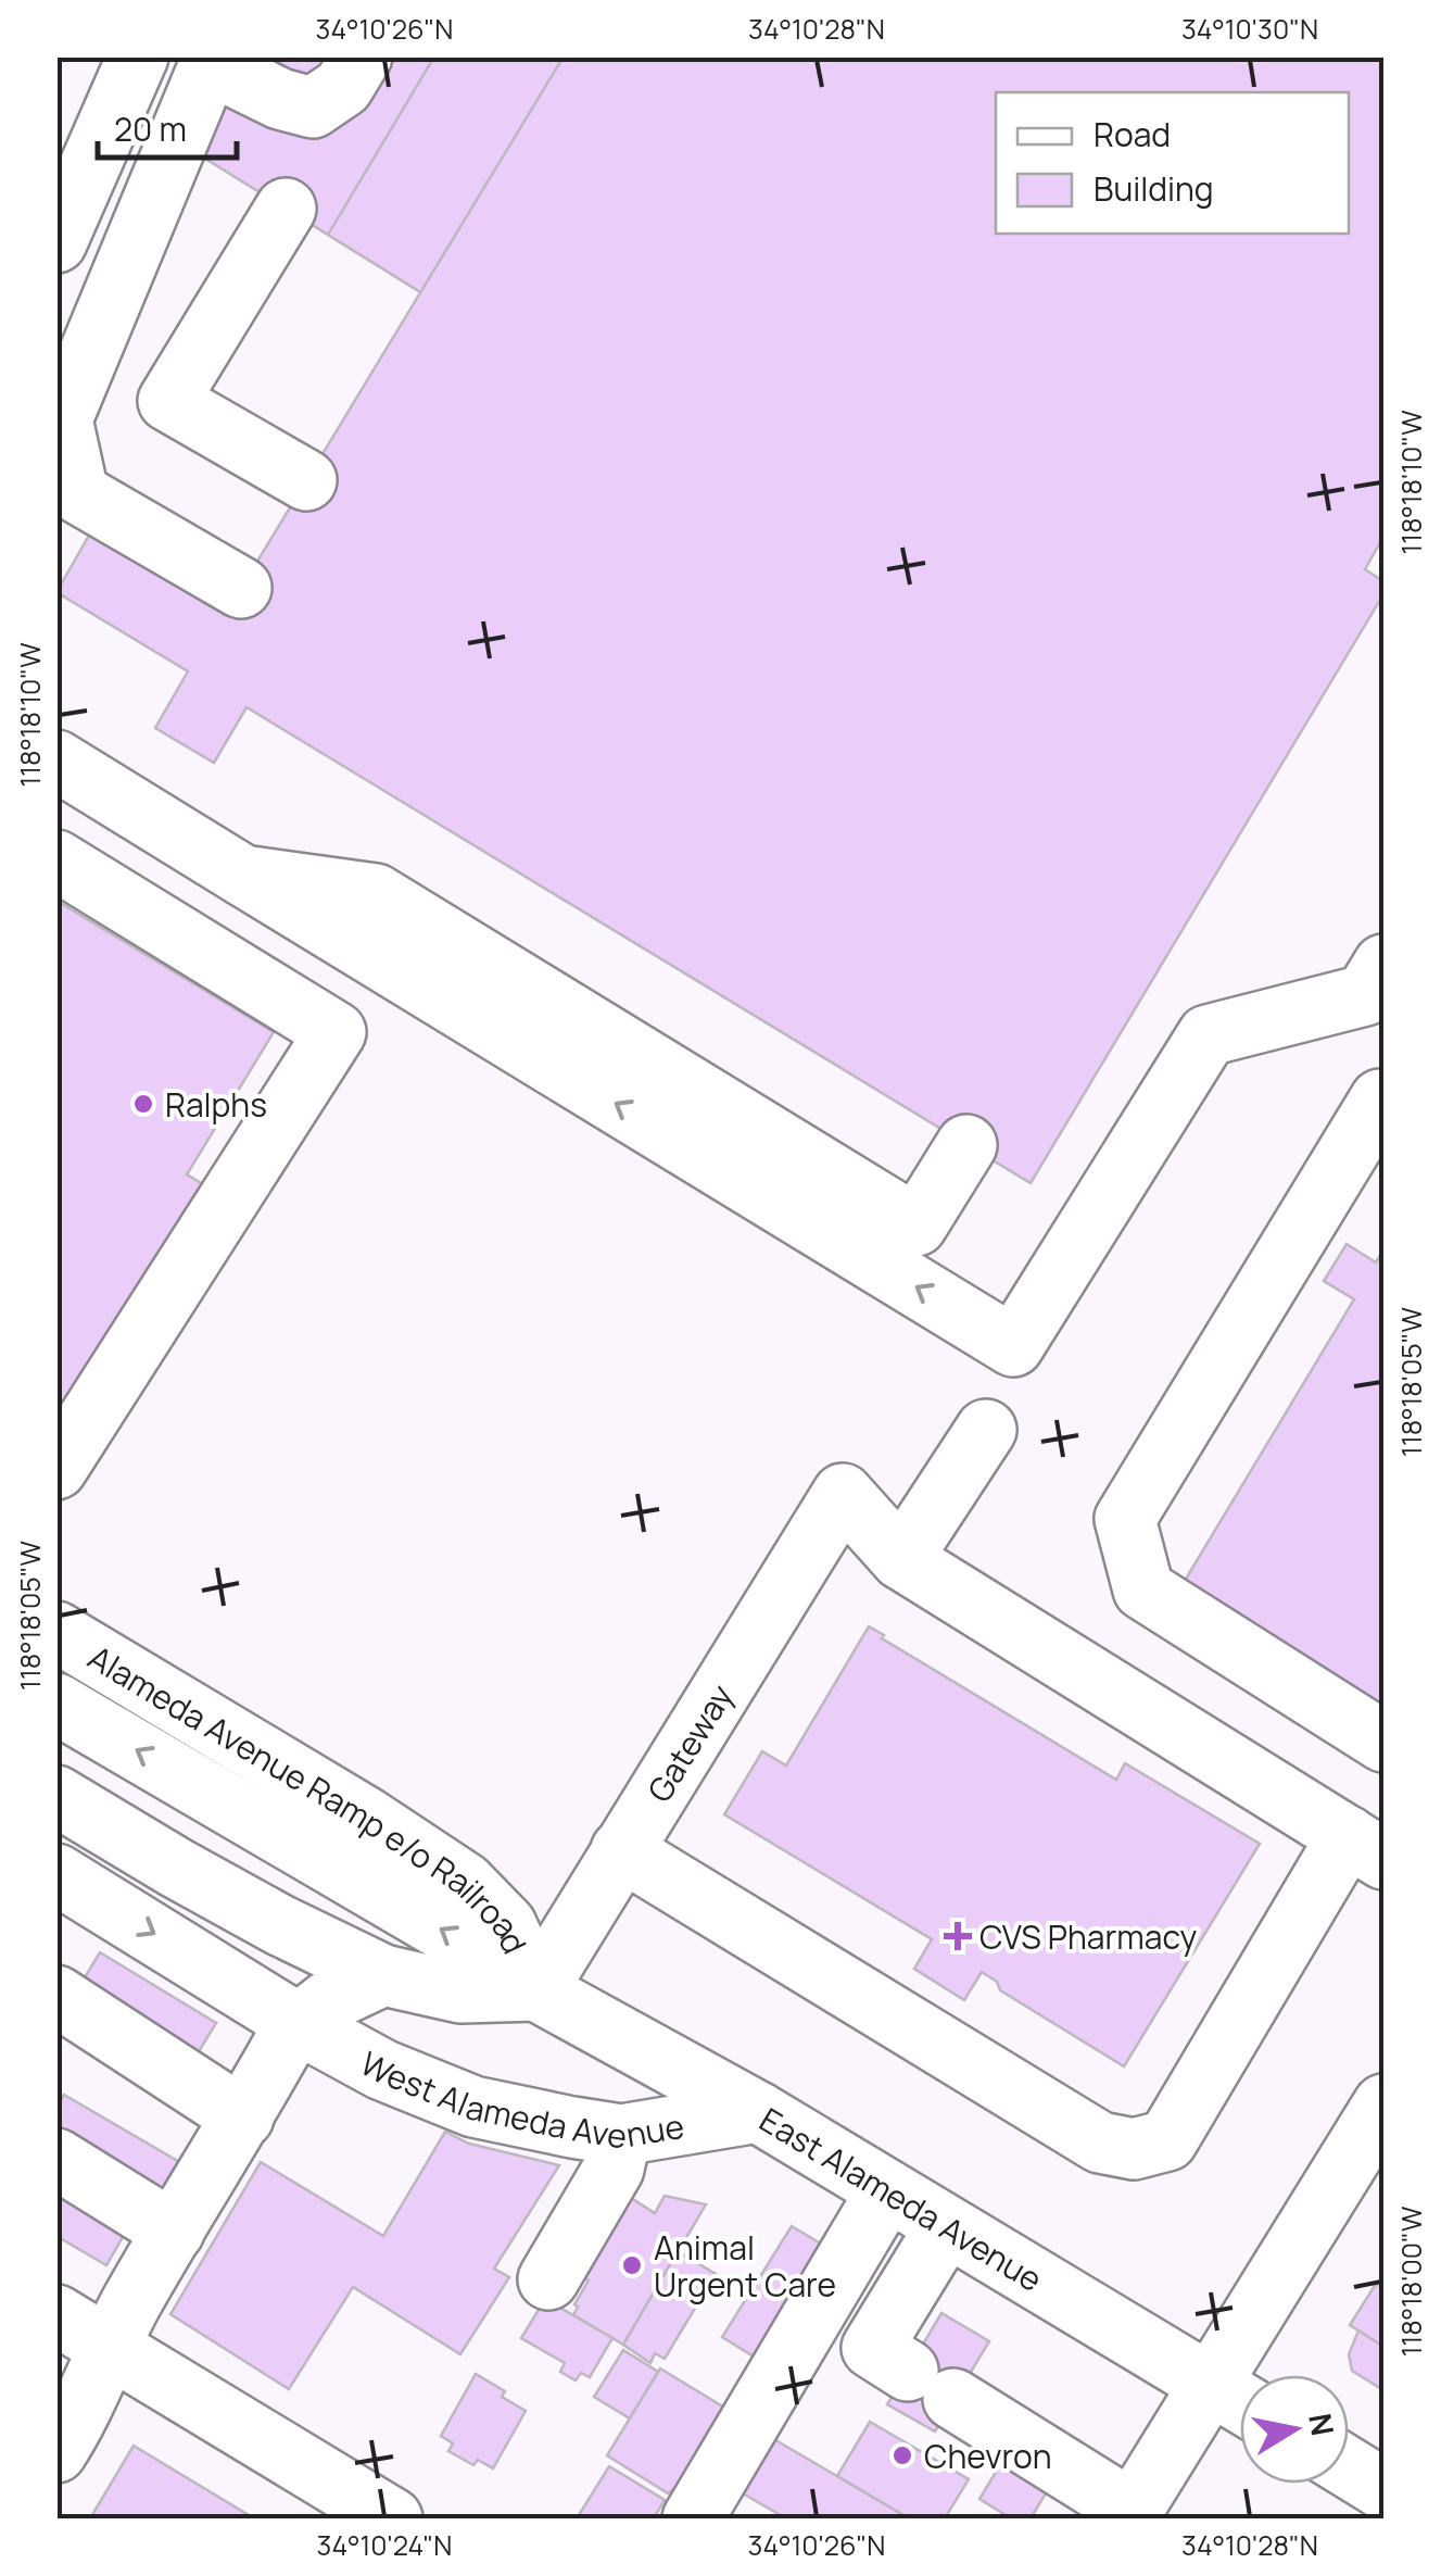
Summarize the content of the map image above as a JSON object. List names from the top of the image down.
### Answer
{
  "streets": {
    "main road": [
      "Gateway",
      "Alameda Avenue Ramp e/o Railroad",
      "West Alameda Avenue",
      "East Alameda Avenue"
    ]
  },
  "crossings": [
    ["Gateway", "Alameda Avenue Ramp e/o Railroad"],
    ["Gateway", "East Alameda Avenue"],
    ["Alameda Avenue Ramp e/o Railroad", "East Alameda Avenue"],
    ["West Alameda Avenue", "East Alameda Avenue"]
  ],
  "places": {
    "other": ["Ralphs", "Animal Urgent Care", "Chevron"],
    "health": ["CVS Pharmacy"]
  },
  "legend": ["Road", "Building"],
  "scale_bar": "20 m",
  "north": "right",
  "coordinates": [
    "34°10'26\"N",
    "34°10'28\"N",
    "34°10'30\"N",
    "118°18'10\"W",
    "118°18'05\"W",
    "118°18'00\"W",
    "34°10'24\"N"
  ]
}
